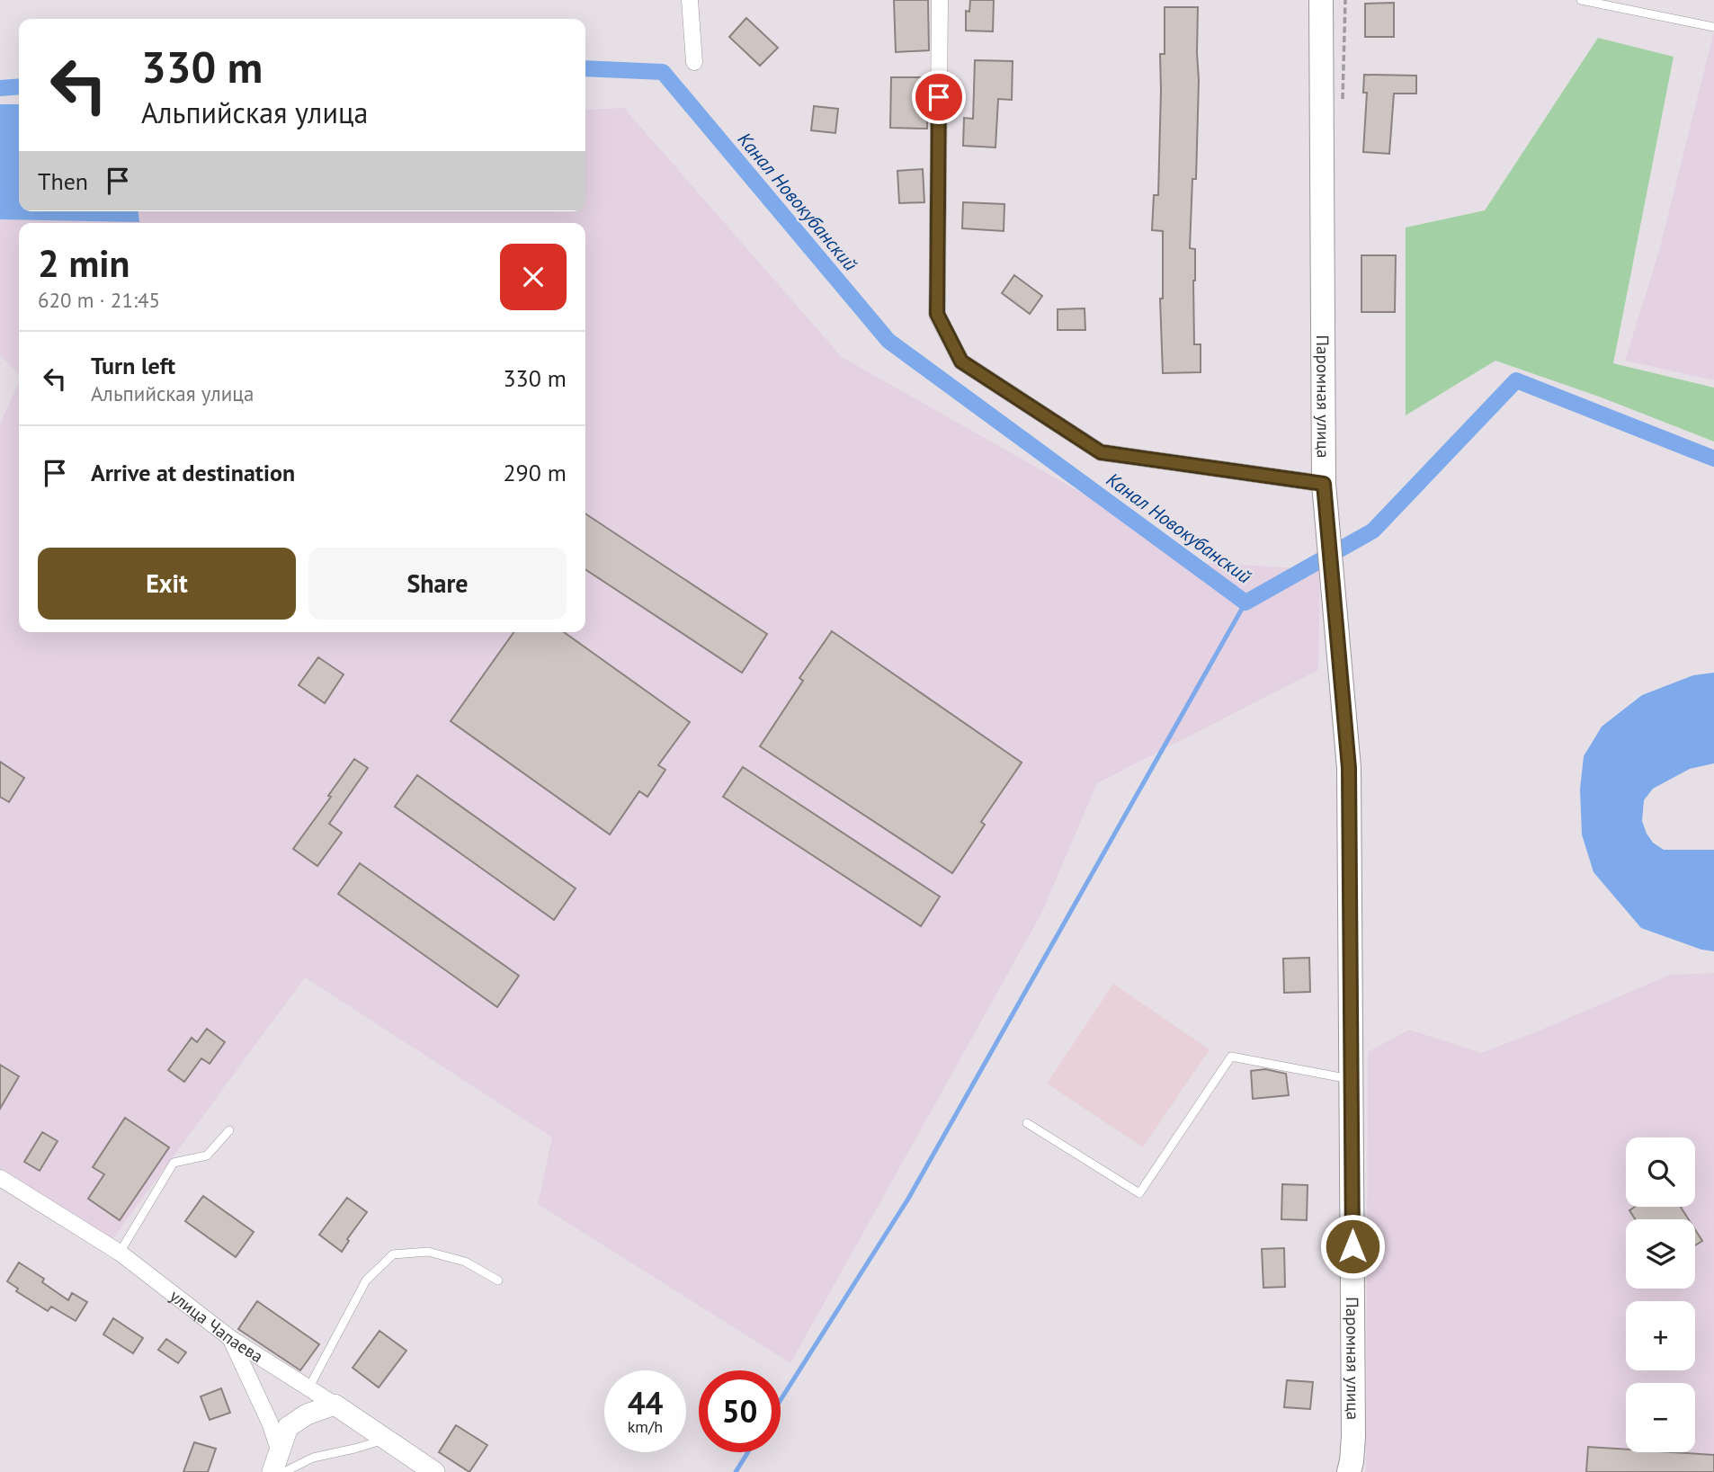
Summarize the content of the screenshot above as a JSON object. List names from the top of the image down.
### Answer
{
  "streets": {
    "main road": ["Паромная улица"],
    "street": ["улица Чапаева"]
  },
  "water": ["Канал Новокубанский"],
  "page": {
    "turn": ["330 m", "Альпийская улица"],
    "then": "Then",
    "heading": ["2 min", "620 m · 21:45"],
    "list": [
      {
        "name": "Turn left",
        "note": "Альпийская улица",
        "value": "330 m"
      },
      {
        "name": "Arrive at destination",
        "value": "290 m"
      }
    ],
    "buttons": ["Exit", "Share"],
    "map_buttons": ["+", "−"],
    "speed": "44 km/h",
    "limit": "50"
  }
}
